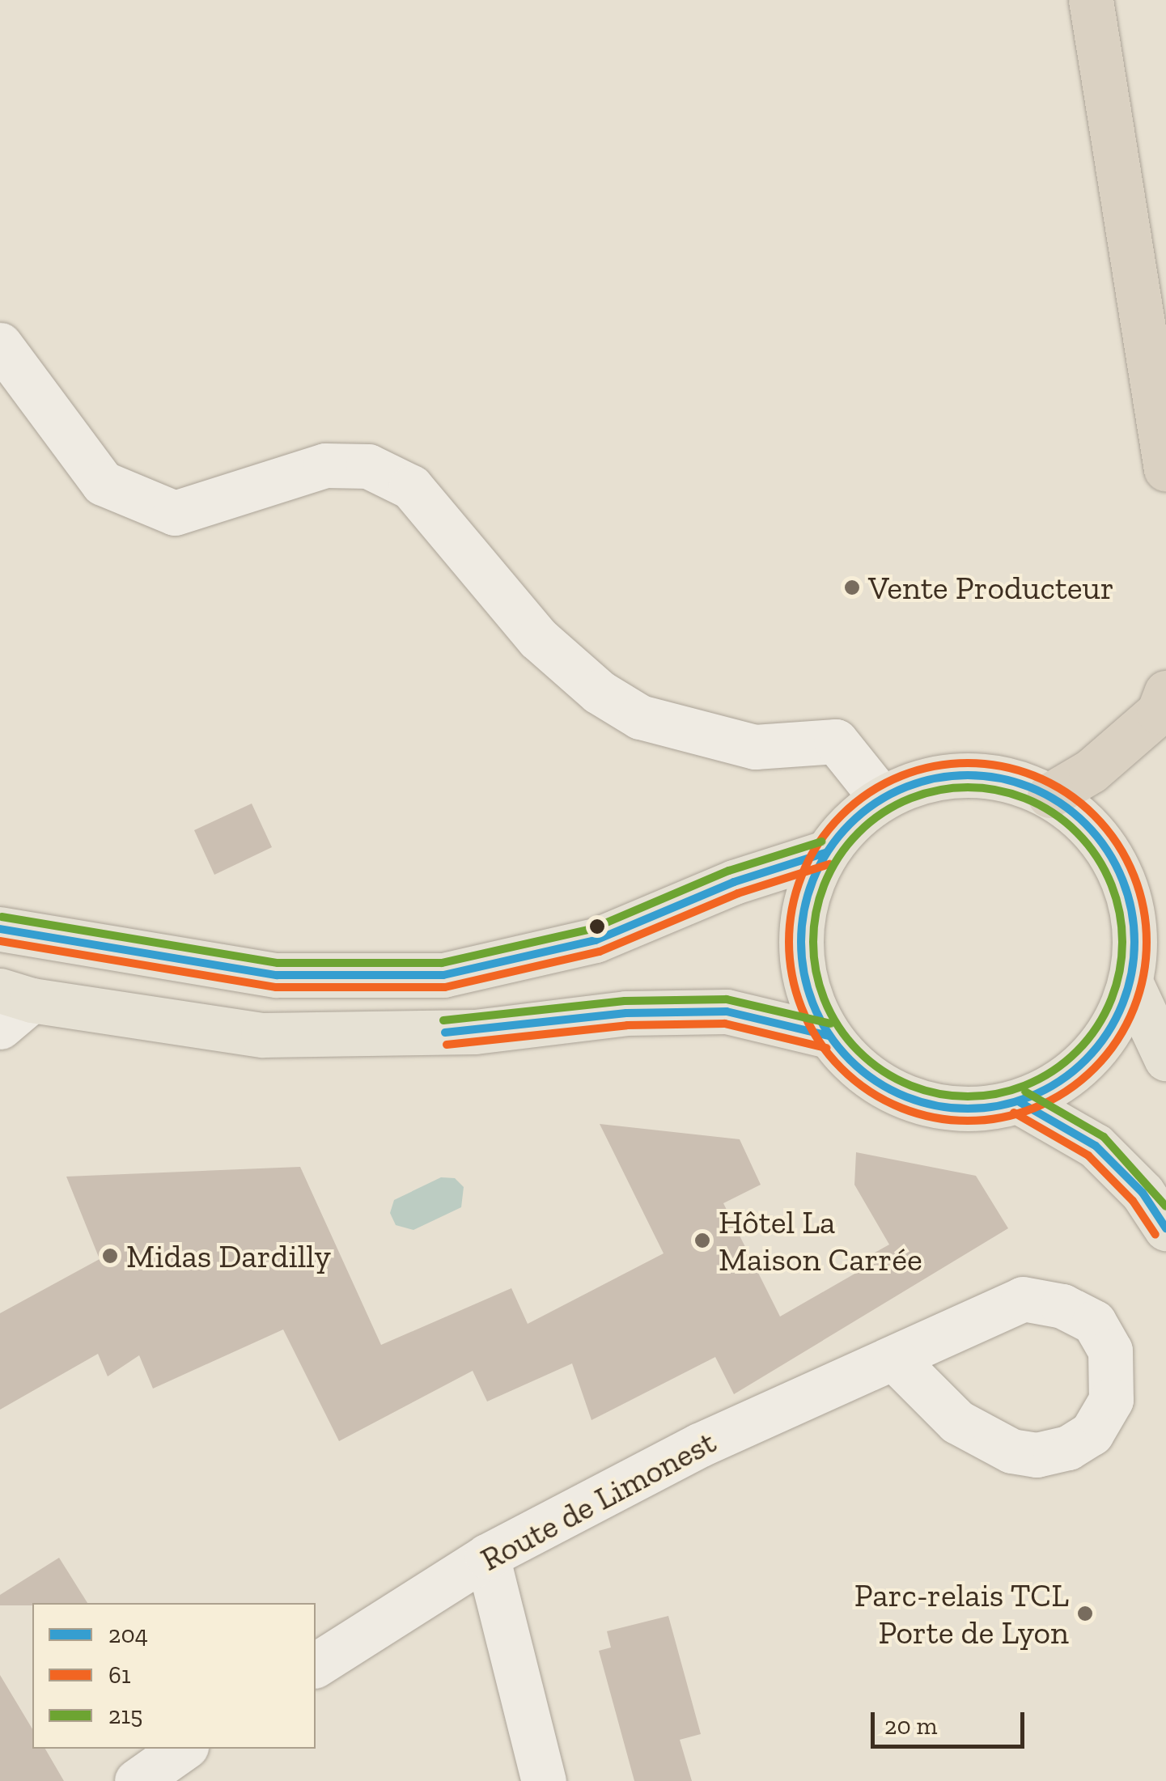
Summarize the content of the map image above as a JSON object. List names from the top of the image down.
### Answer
{
  "streets": {
    "street": ["Route de Limonest"]
  },
  "places": [
    "Vente Producteur",
    "Hôtel La Maison Carrée",
    "Midas Dardilly",
    "Parc-relais TCL Porte de Lyon"
  ],
  "lines": ["transit line 61", "transit line 204", "transit line 215"],
  "legend": ["204", "61", "215"],
  "scale_bar": "20 m"
}
